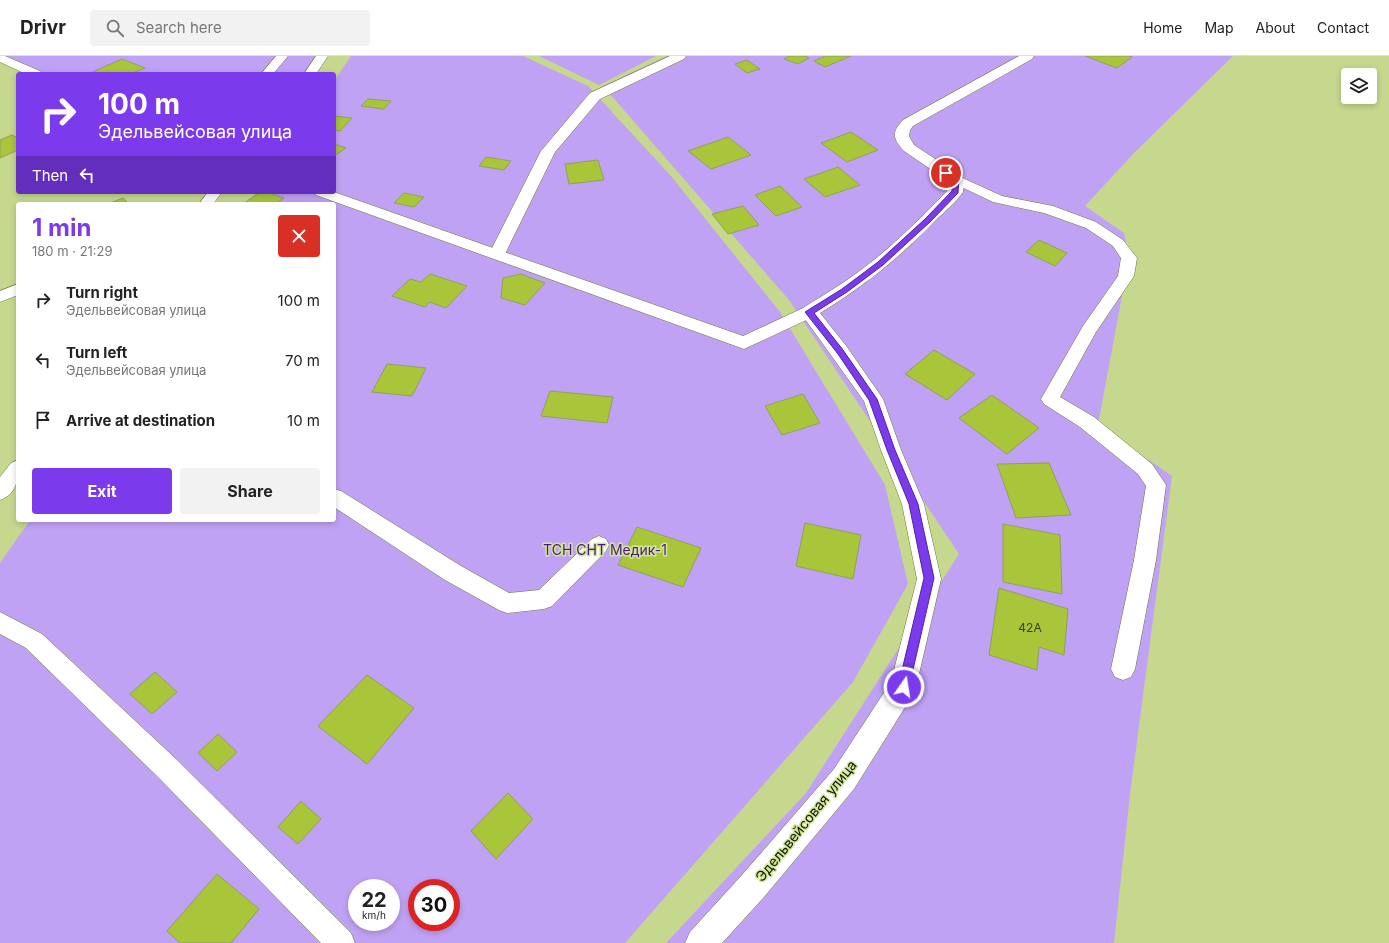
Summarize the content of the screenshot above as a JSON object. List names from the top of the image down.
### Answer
{
  "streets": {
    "street": ["Эдельвейсовая улица"]
  },
  "parks": ["ТСН СНТ Медик-1"],
  "house_numbers": ["42А"],
  "page": {
    "header": "Drivr",
    "search": "Search here",
    "nav": [
      "Home",
      "Map",
      "About",
      "Contact"
    ],
    "turn": ["100 m", "Эдельвейсовая улица"],
    "then": "Then",
    "heading": ["1 min", "180 m · 21:29"],
    "list": [
      {
        "name": "Turn right",
        "note": "Эдельвейсовая улица",
        "value": "100 m"
      },
      {
        "name": "Turn left",
        "note": "Эдельвейсовая улица",
        "value": "70 m"
      },
      {
        "name": "Arrive at destination",
        "value": "10 m"
      }
    ],
    "buttons": ["Exit", "Share"],
    "speed": "22 km/h",
    "limit": "30"
  }
}
